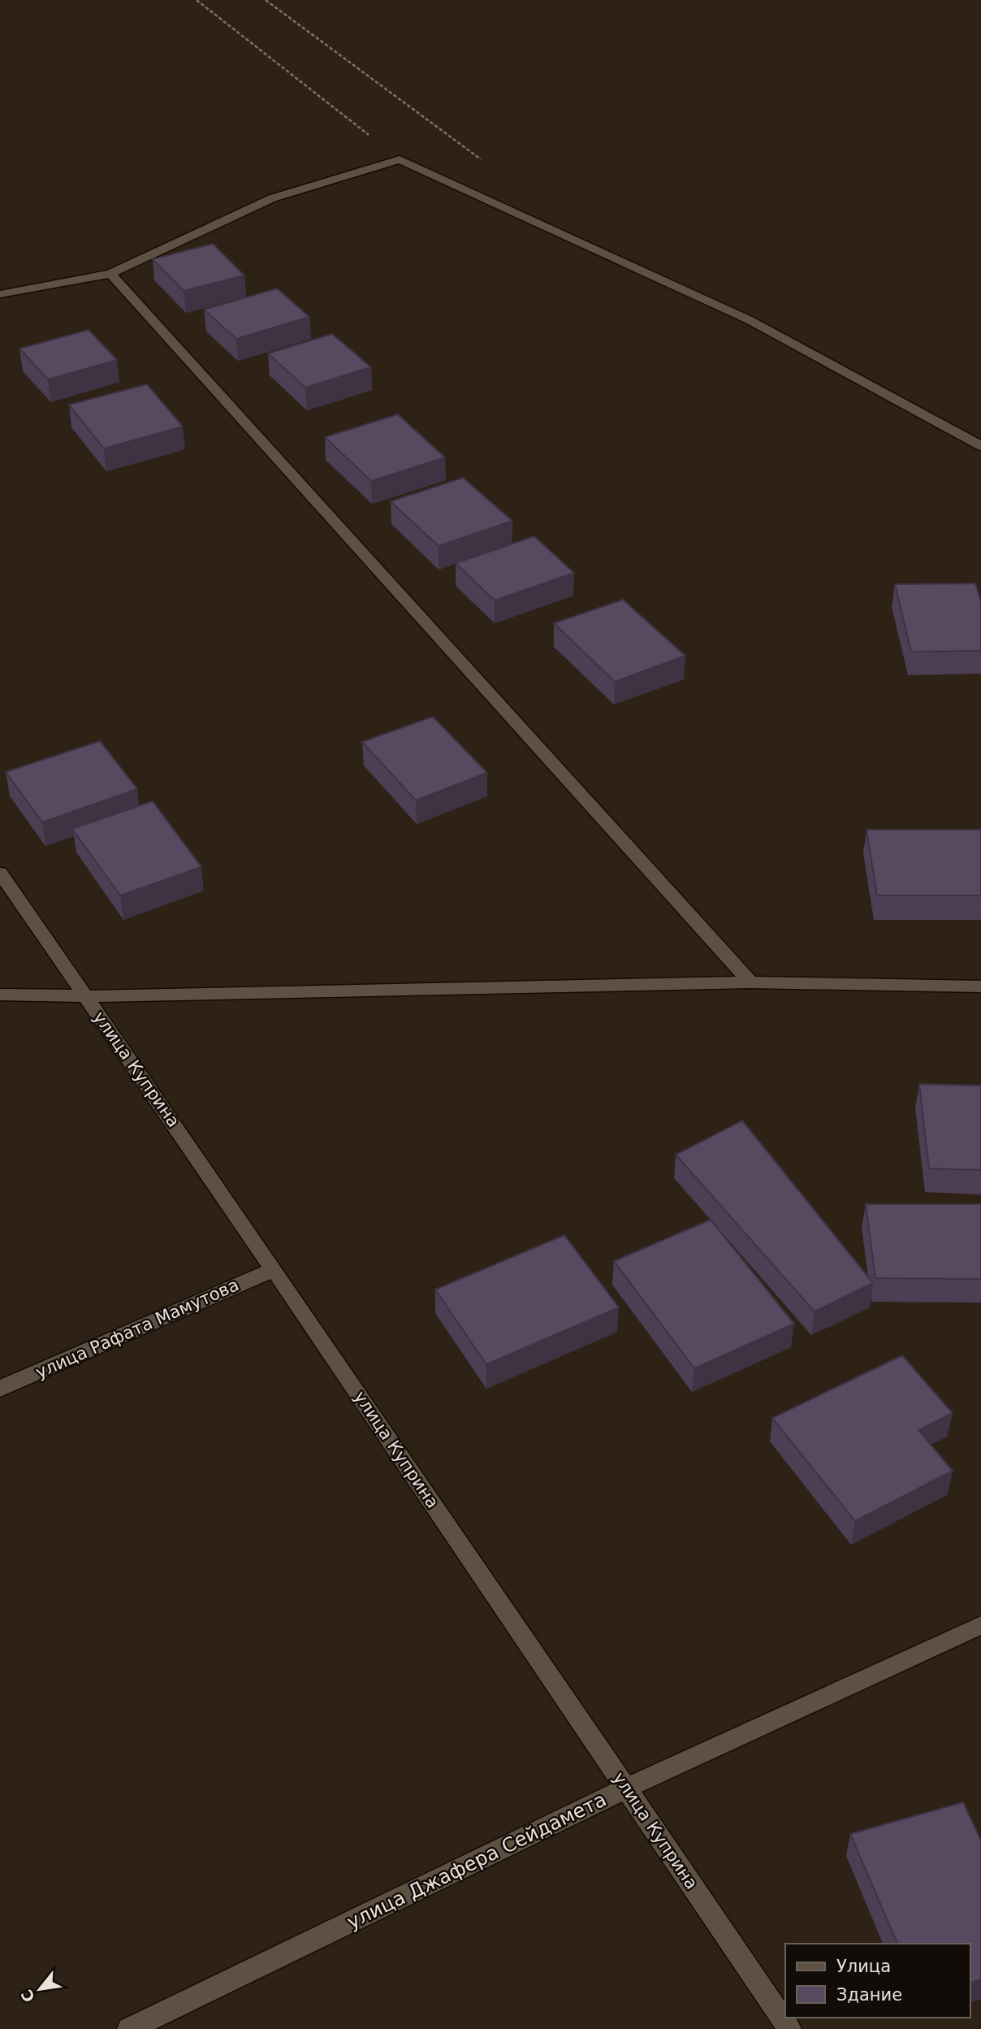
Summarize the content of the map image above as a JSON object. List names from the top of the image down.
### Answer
{
  "streets": {
    "street": ["улица Куприна", "улица Рафата Мамутова", "улица Джафера Сейдамета"]
  },
  "crossings": [
    ["улица Куприна", "улица Рафата Мамутова"],
    ["улица Куприна", "улица Джафера Сейдамета"]
  ],
  "legend": ["Улица", "Здание"],
  "north": "bottom left"
}
